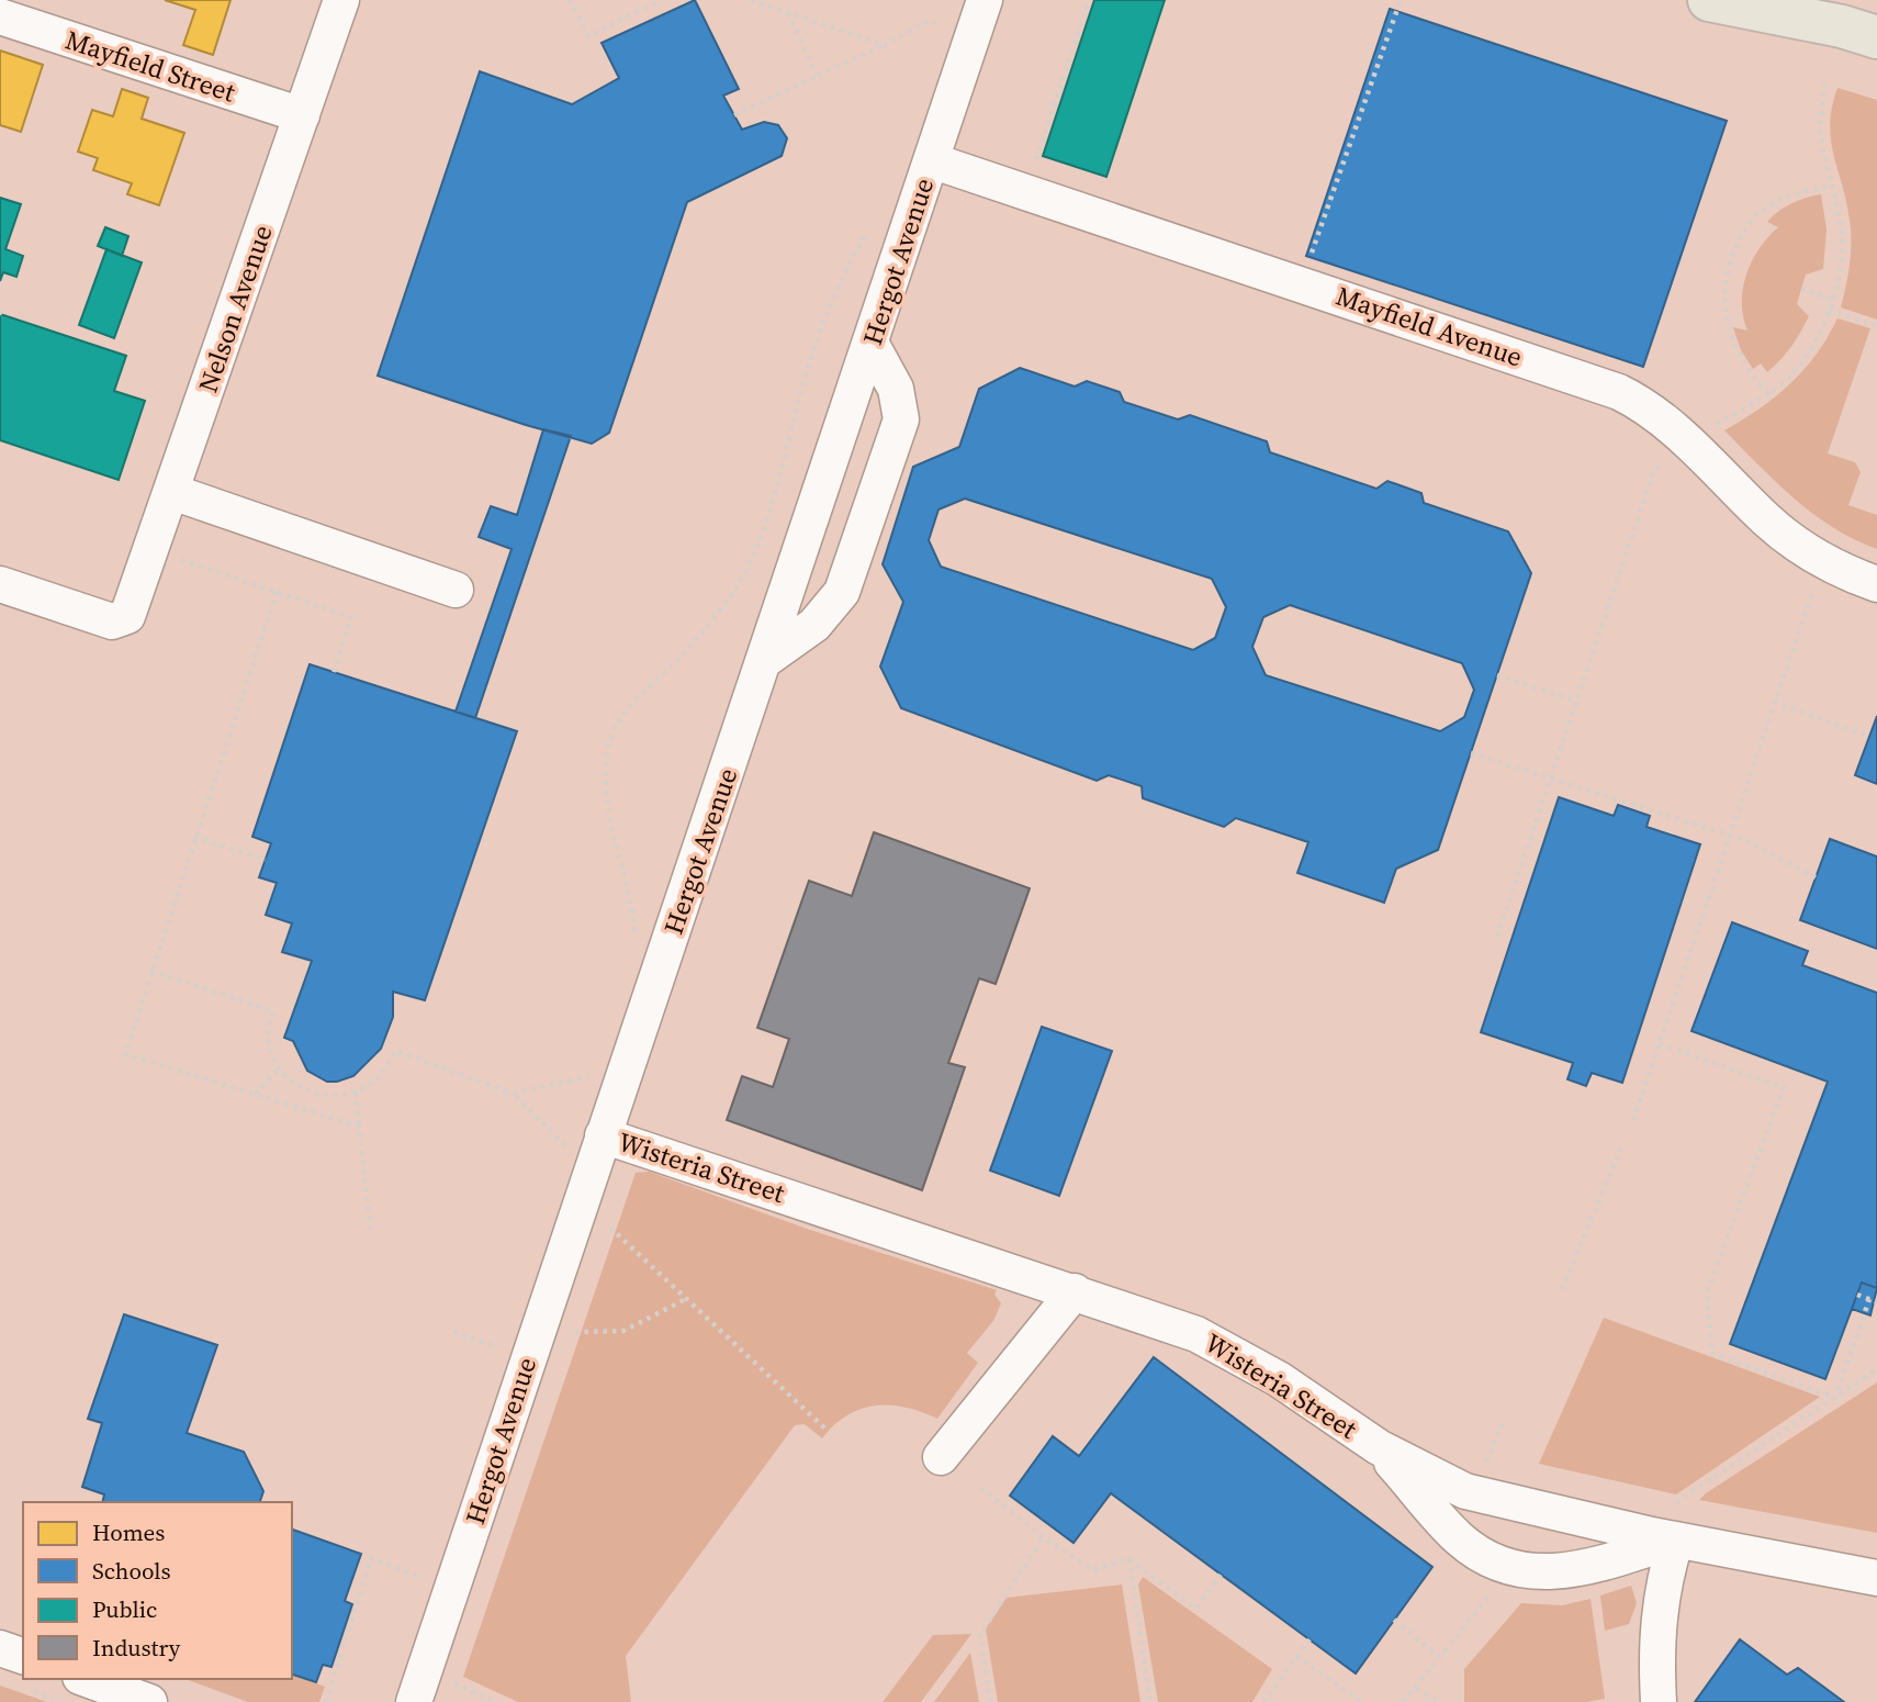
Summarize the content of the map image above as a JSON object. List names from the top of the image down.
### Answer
{
  "streets": {
    "street": [
      "Mayfield Street",
      "Hergot Avenue",
      "Nelson Avenue",
      "Mayfield Avenue",
      "Wisteria Street"
    ]
  },
  "crossings": [
    ["Mayfield Street", "Nelson Avenue"],
    ["Hergot Avenue", "Mayfield Avenue"],
    ["Hergot Avenue", "Wisteria Street"]
  ],
  "legend": [
    "Homes",
    "Schools",
    "Public",
    "Industry"
  ]
}
